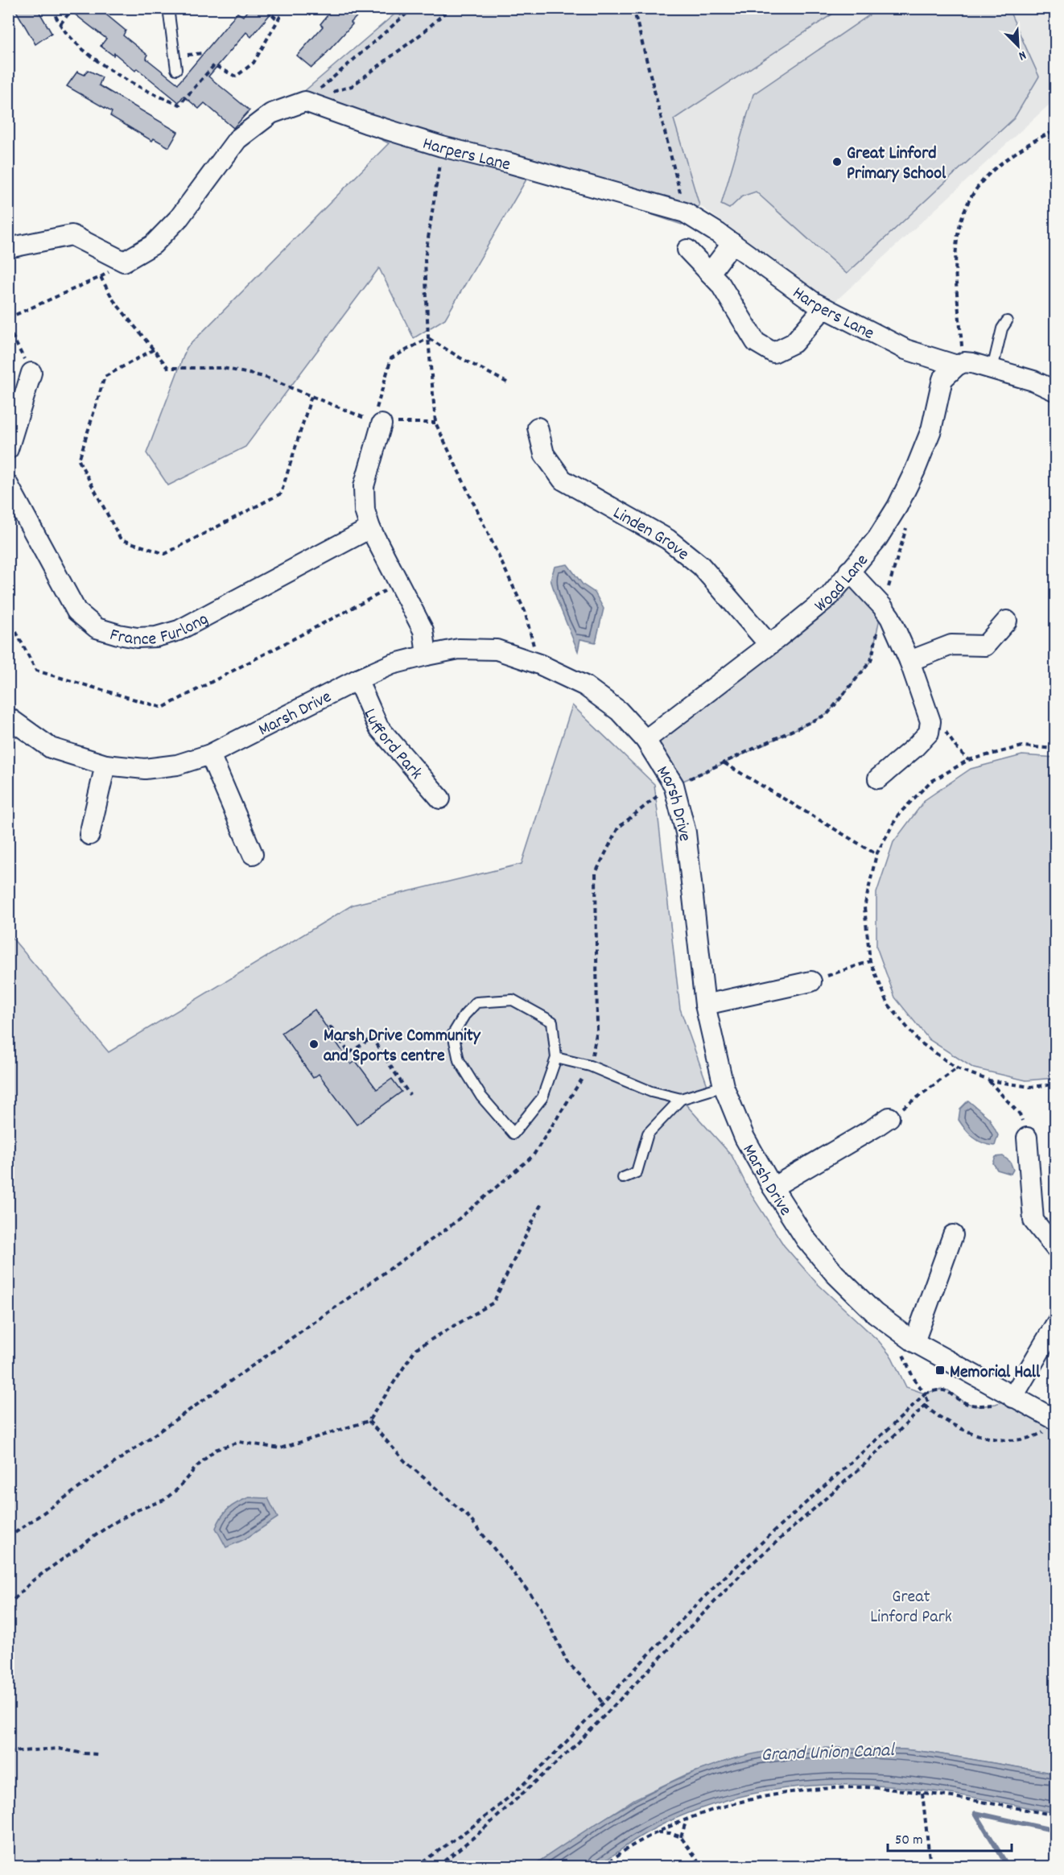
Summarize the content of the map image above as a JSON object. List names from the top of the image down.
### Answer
{
  "streets": {
    "street": [
      "Harpers Lane",
      "Linden Grove",
      "Woad Lane",
      "France Furlong",
      "Marsh Drive",
      "Lufford Park"
    ]
  },
  "crossings": [
    ["Harpers Lane", "Woad Lane"],
    ["Linden Grove", "Woad Lane"],
    ["Woad Lane", "Marsh Drive"],
    ["Marsh Drive", "Lufford Park"]
  ],
  "water": ["Grand Union Canal"],
  "parks": ["Great Linford Park"],
  "places": {
    "other": ["Great Linford Primary School", "Marsh Drive Community and Sports centre"],
    "transit": ["Memorial Hall"]
  },
  "scale_bar": "50 m",
  "north": "bottom right"
}
